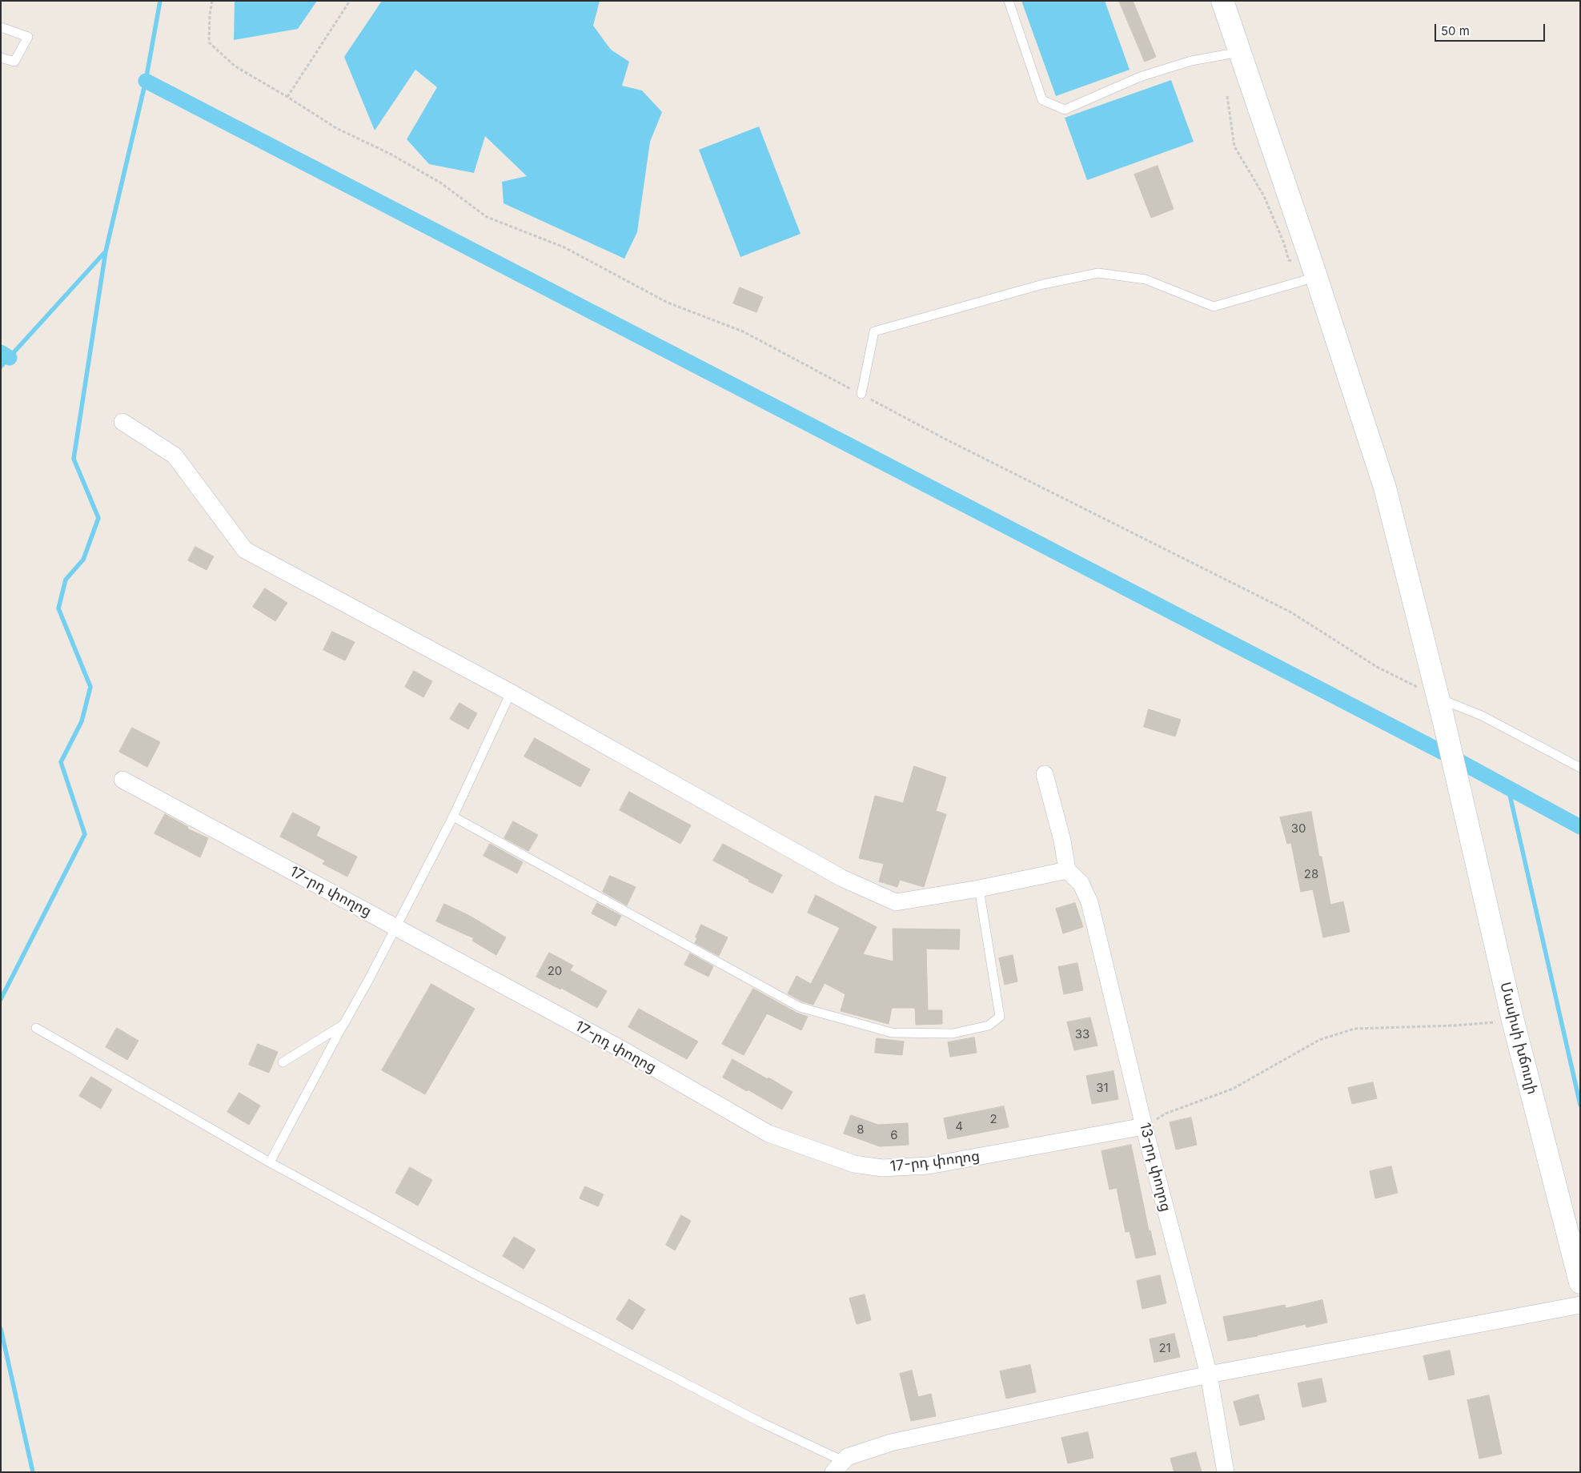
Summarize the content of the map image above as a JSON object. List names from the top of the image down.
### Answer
{
  "streets": {
    "main road": ["Մասիսի խճուղի"],
    "street": ["17-րդ փողոց", "13-րդ փողոց"]
  },
  "crossings": [
    ["17-րդ փողոց", "13-րդ փողոց"]
  ],
  "house_numbers": [
    "30",
    "28",
    "20",
    "33",
    "31",
    "2",
    "4",
    "8",
    "6",
    "21"
  ],
  "scale_bar": "50 m"
}
